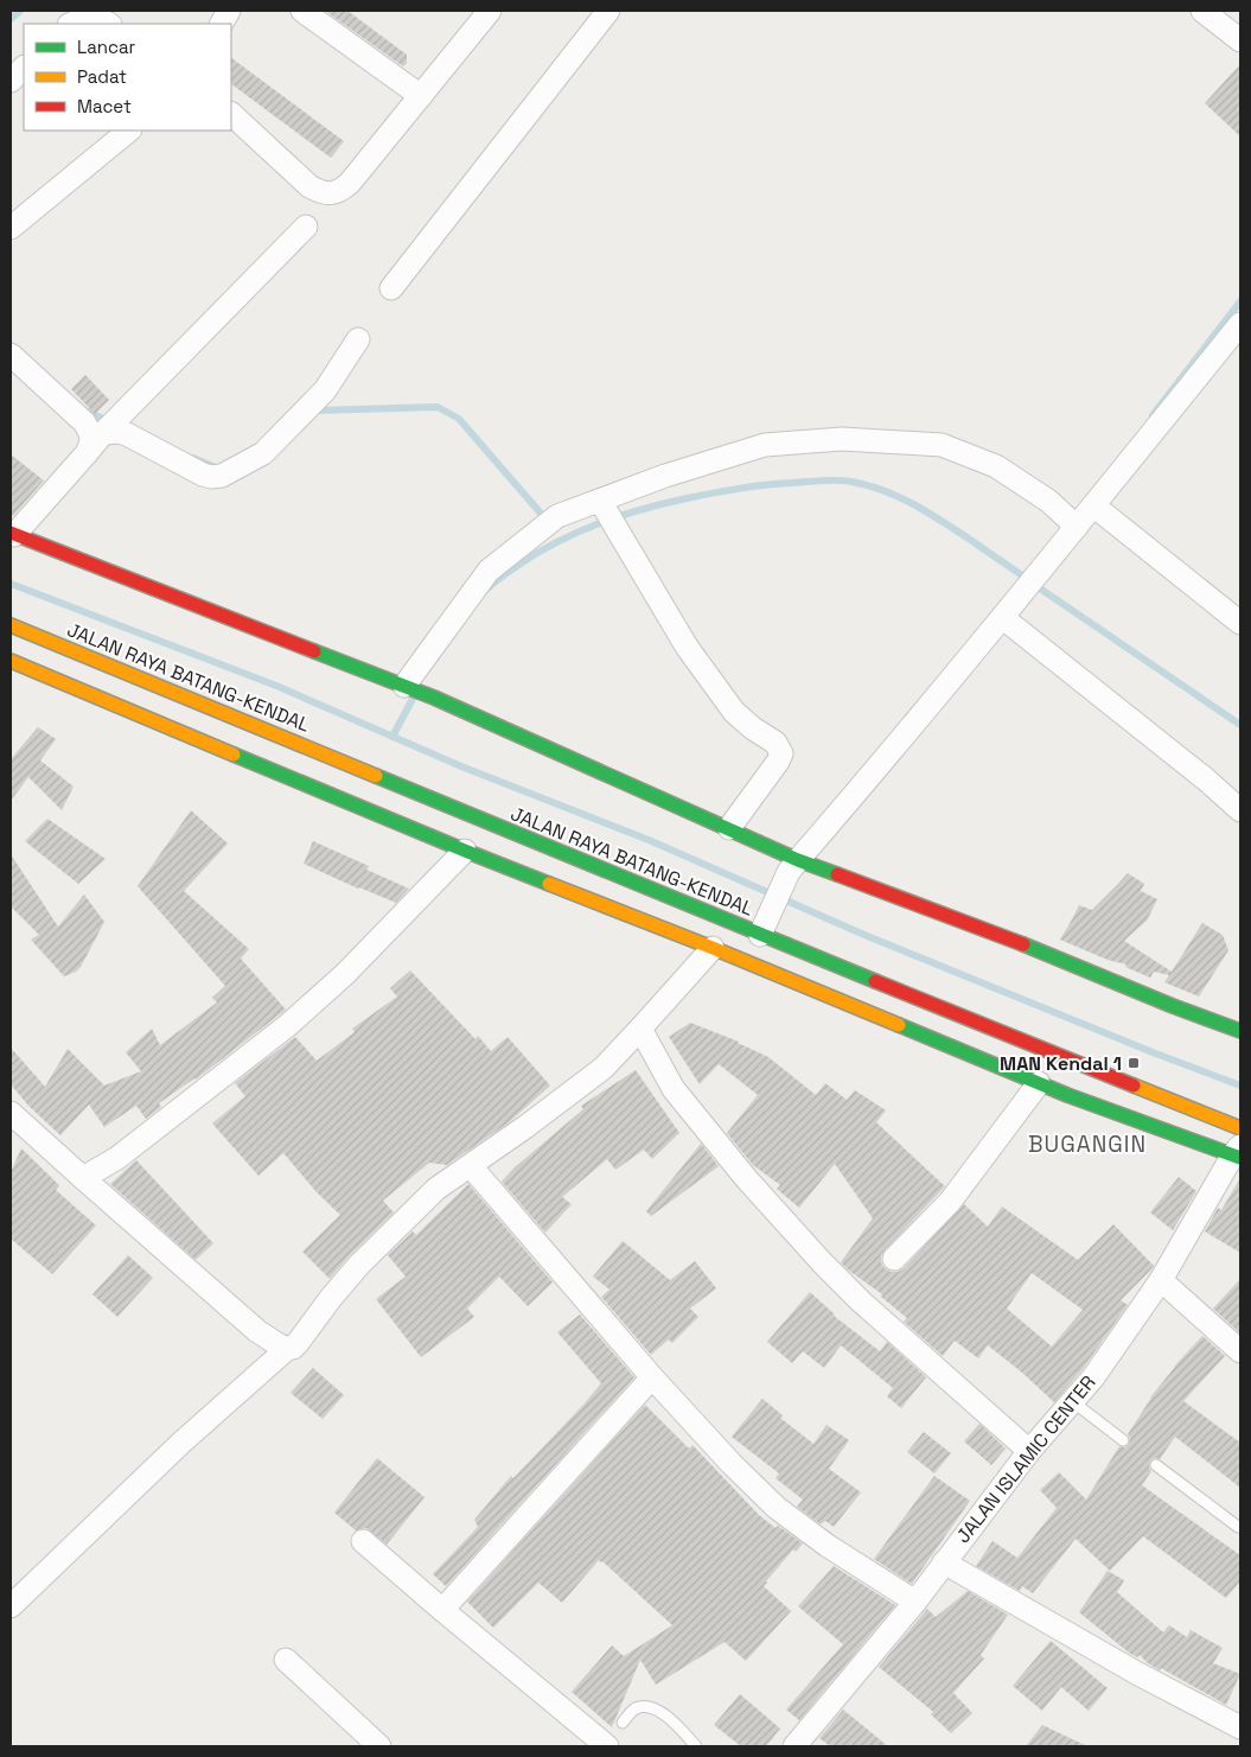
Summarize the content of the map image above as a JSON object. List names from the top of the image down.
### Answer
{
  "streets": {
    "main road": ["JALAN RAYA BATANG-KENDAL"],
    "street": ["JALAN ISLAMIC CENTER"]
  },
  "districts": ["BUGANGIN"],
  "places": {
    "transit": ["MAN Kendal 1"]
  },
  "legend": ["Lancar", "Padat", "Macet"]
}
